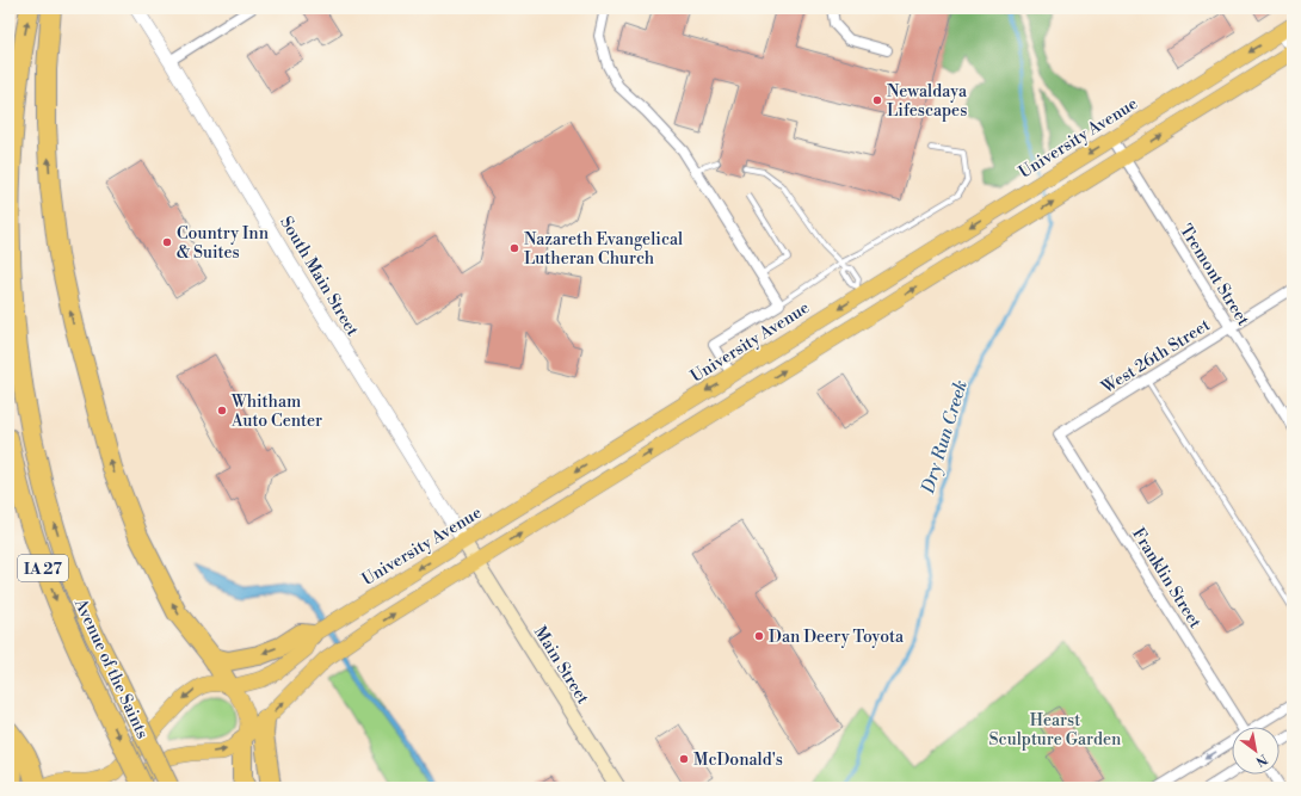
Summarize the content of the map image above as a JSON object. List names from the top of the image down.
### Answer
{
  "streets": {
    "highway": ["IA 27", "Avenue of the Saints"],
    "main road": ["University Avenue", "South Main Street", "Main Street"],
    "street": ["Tremont Street", "West 26th Street", "Franklin Street"]
  },
  "crossings": [
    ["University Avenue", "Tremont Street"],
    ["University Avenue", "South Main Street"],
    ["Tremont Street", "West 26th Street"],
    ["South Main Street", "Main Street"],
    ["West 26th Street", "Franklin Street"]
  ],
  "water": ["Dry Run Creek"],
  "parks": ["Hearst Sculpture Garden"],
  "places": [
    "Newaldaya Lifescapes",
    "Country Inn & Suites",
    "Nazareth Evangelical Lutheran Church",
    "Whitham Auto Center",
    "Dan Deery Toyota",
    "McDonald's"
  ],
  "north": "bottom right"
}
